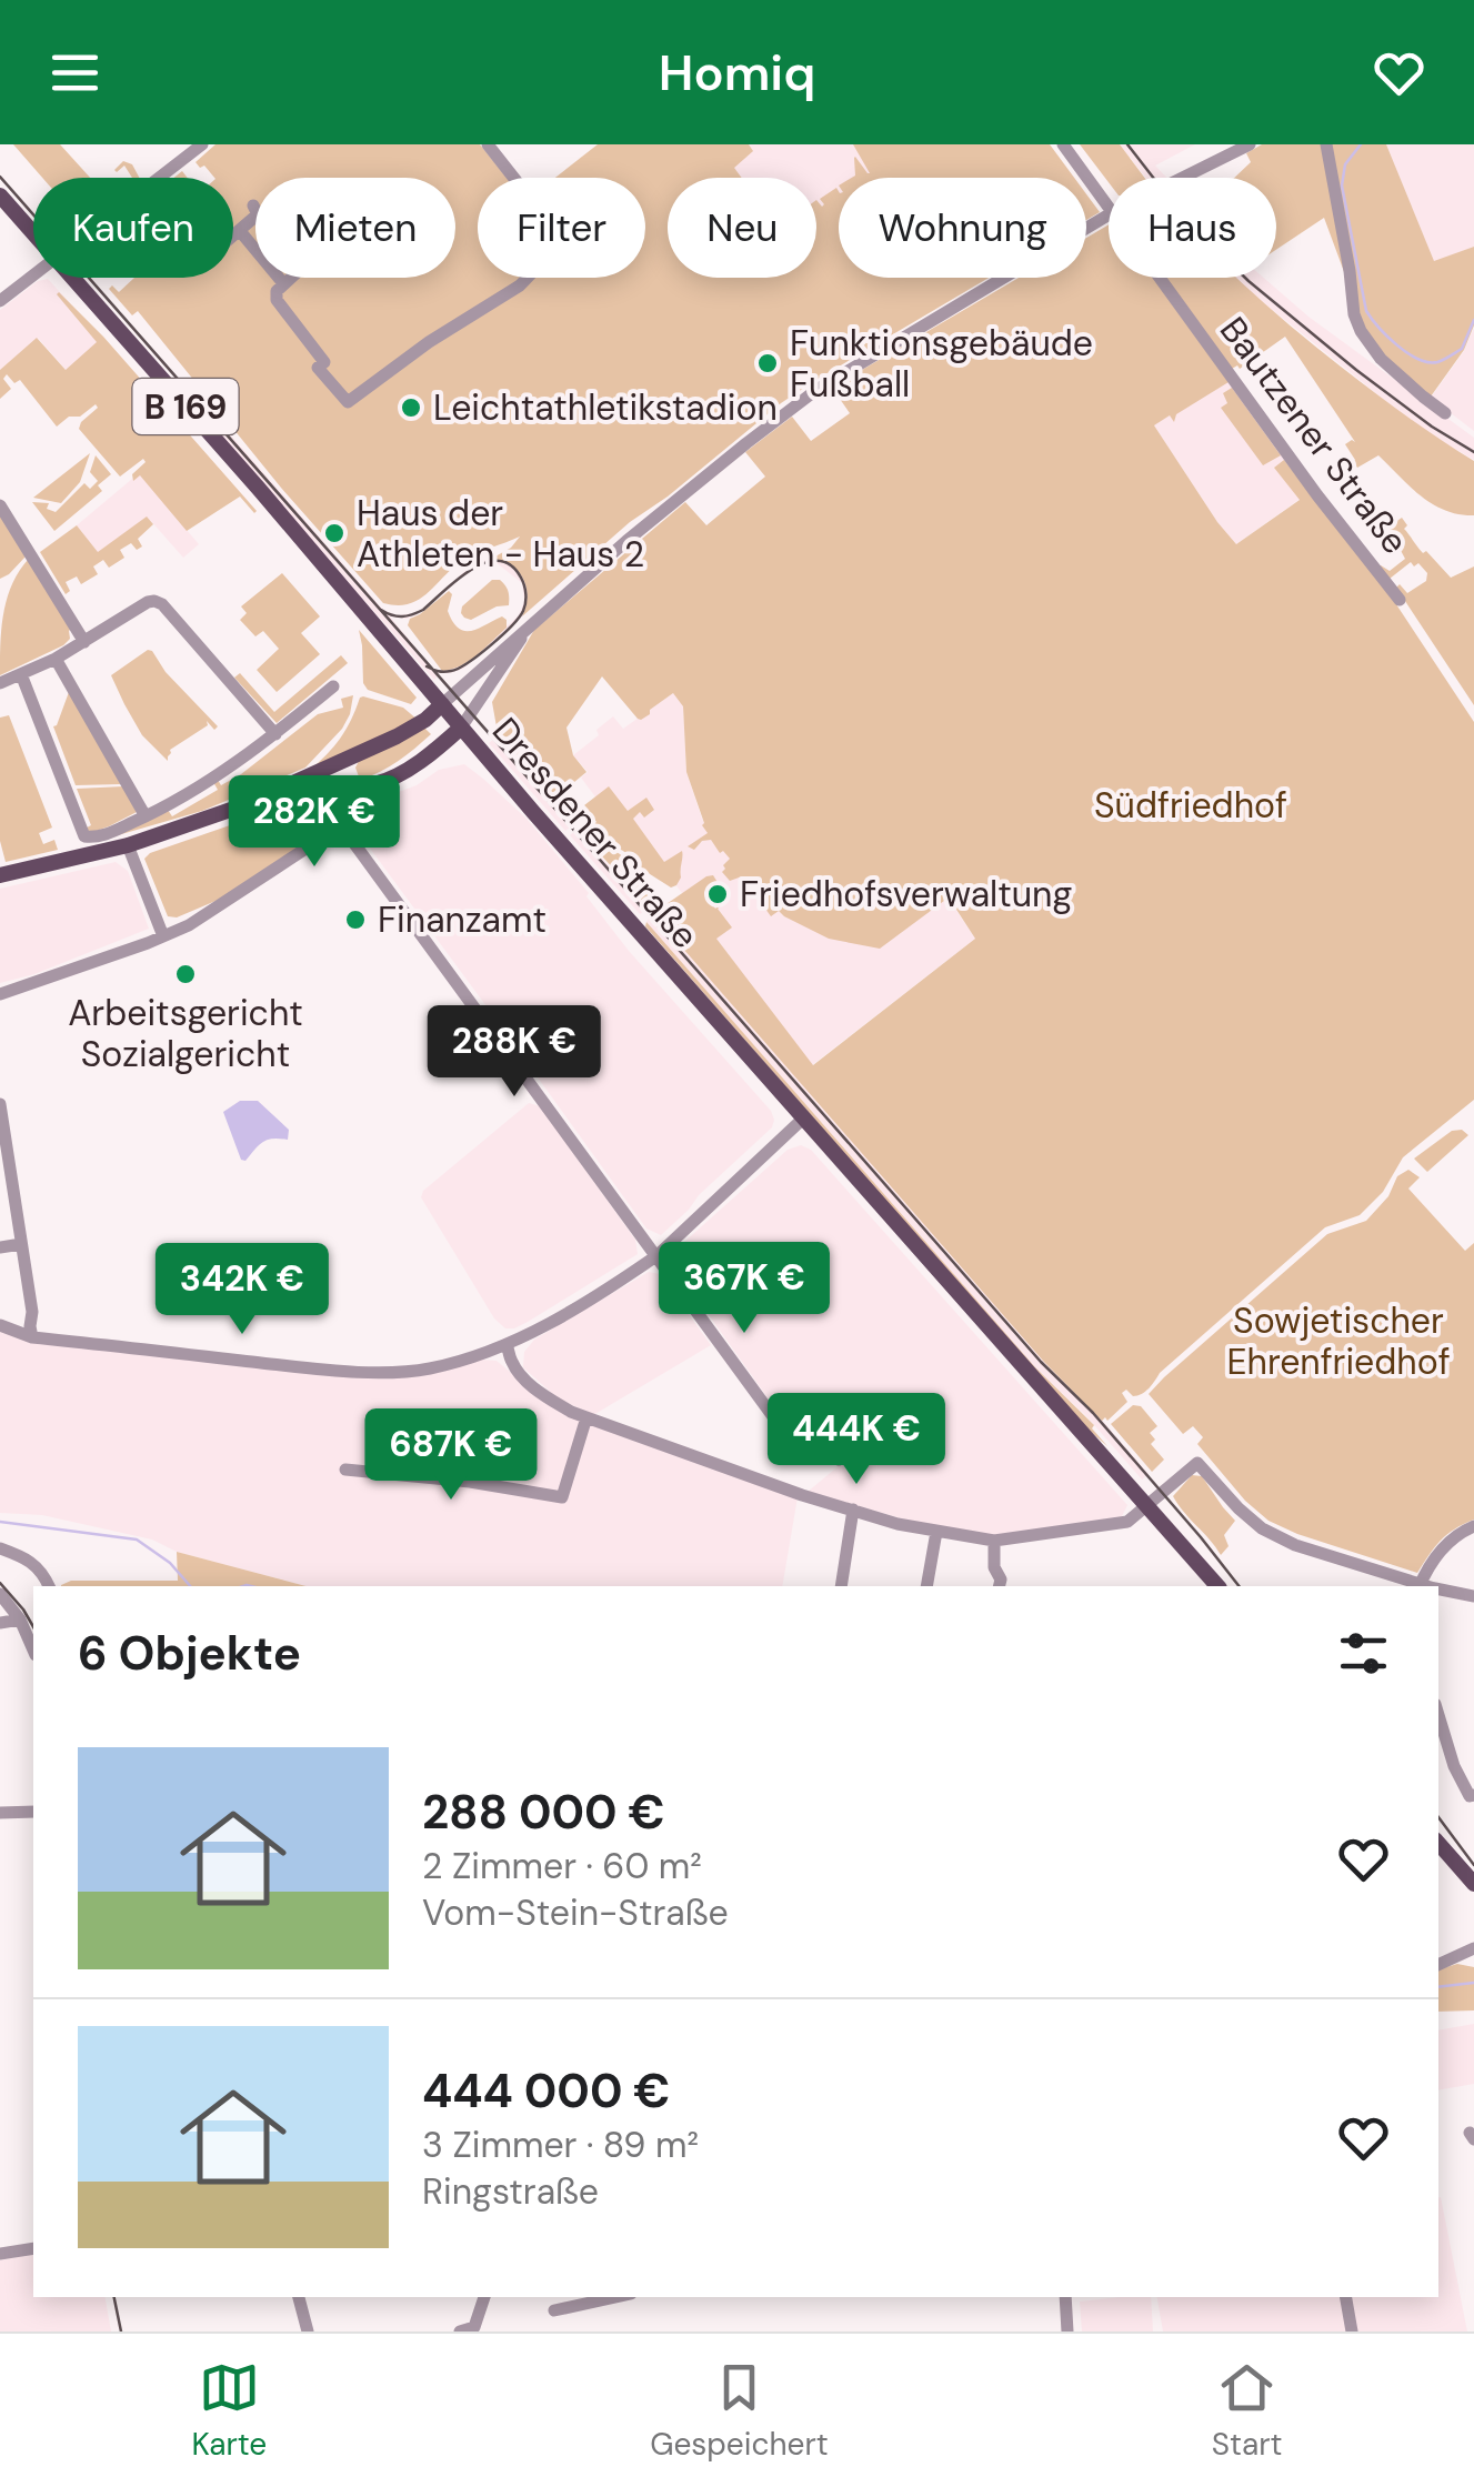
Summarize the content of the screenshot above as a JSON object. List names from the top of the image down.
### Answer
{
  "streets": {
    "main road": ["B 169", "Dresdener Straße"],
    "street": ["Bautzener Straße"]
  },
  "parks": ["Südfriedhof", "Sowjetischer Ehrenfriedhof"],
  "places": [
    "Funktionsgebäude Fußball",
    "Leichtathletikstadion",
    "Haus der Athleten - Haus 2",
    "Friedhofsverwaltung",
    "Finanzamt",
    "Arbeitsgericht Sozialgericht"
  ],
  "page": {
    "header": "Homiq",
    "chip": [
      "Kaufen",
      "Mieten",
      "Filter",
      "Neu",
      "Wohnung",
      "Haus"
    ],
    "price": [
      "282K €",
      "288K €",
      "367K €",
      "342K €",
      "444K €",
      "687K €"
    ],
    "heading": "6 Objekte",
    "list": [
      {
        "name": "288 000 €",
        "note": "2 Zimmer · 60 m² · Vom-Stein-Straße"
      },
      {
        "name": "444 000 €",
        "note": "3 Zimmer · 89 m² · Ringstraße"
      }
    ],
    "tabs": ["Karte", "Gespeichert", "Start"]
  }
}
